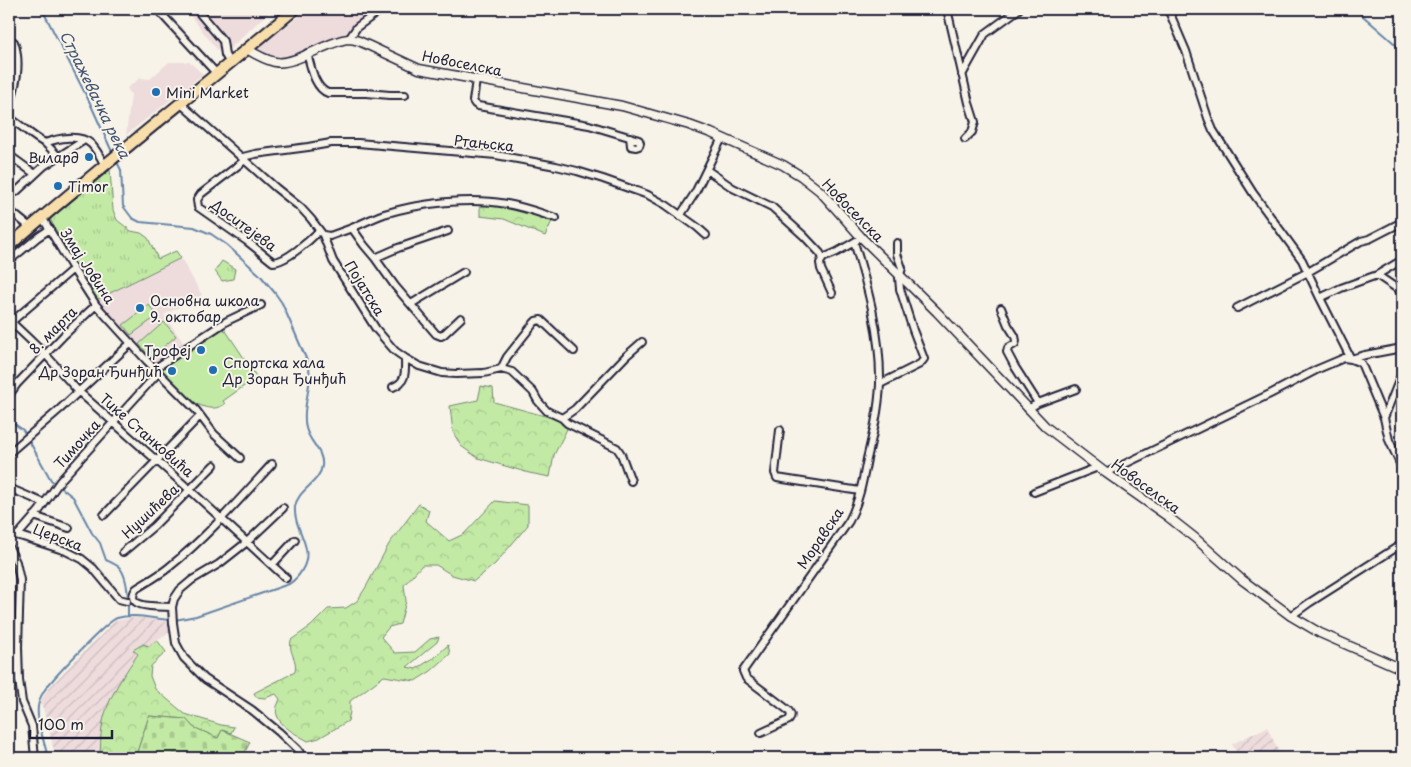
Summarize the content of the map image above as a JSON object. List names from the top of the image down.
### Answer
{
  "streets": {
    "street": [
      "Новоселска",
      "Ртањска",
      "Доситејева",
      "Змај Јовина",
      "Појатска",
      "8. марта",
      "Тике Станковића",
      "Тимочка",
      "Нушићева",
      "Церска",
      "Моравска"
    ]
  },
  "crossings": [
    ["Ртањска", "Доситејева"],
    ["Ртањска", "Појатска"],
    ["Доситејева", "Појатска"],
    ["Змај Јовина", "8. марта"],
    ["Змај Јовина", "Тимочка"],
    ["8. марта", "Тике Станковића"],
    ["Тике Станковића", "Тимочка"],
    ["Тике Станковића", "Нушићева"],
    ["Тимочка", "Церска"]
  ],
  "water": ["Стражевачка река"],
  "places": [
    "Mini Market",
    "Вилард",
    "Timor",
    "Основна школа 9. октобар",
    "Трофеј",
    "Спортска хала Др Зоран Ђинђић",
    "Др Зоран Ђинђић"
  ],
  "scale_bar": "100 m"
}
